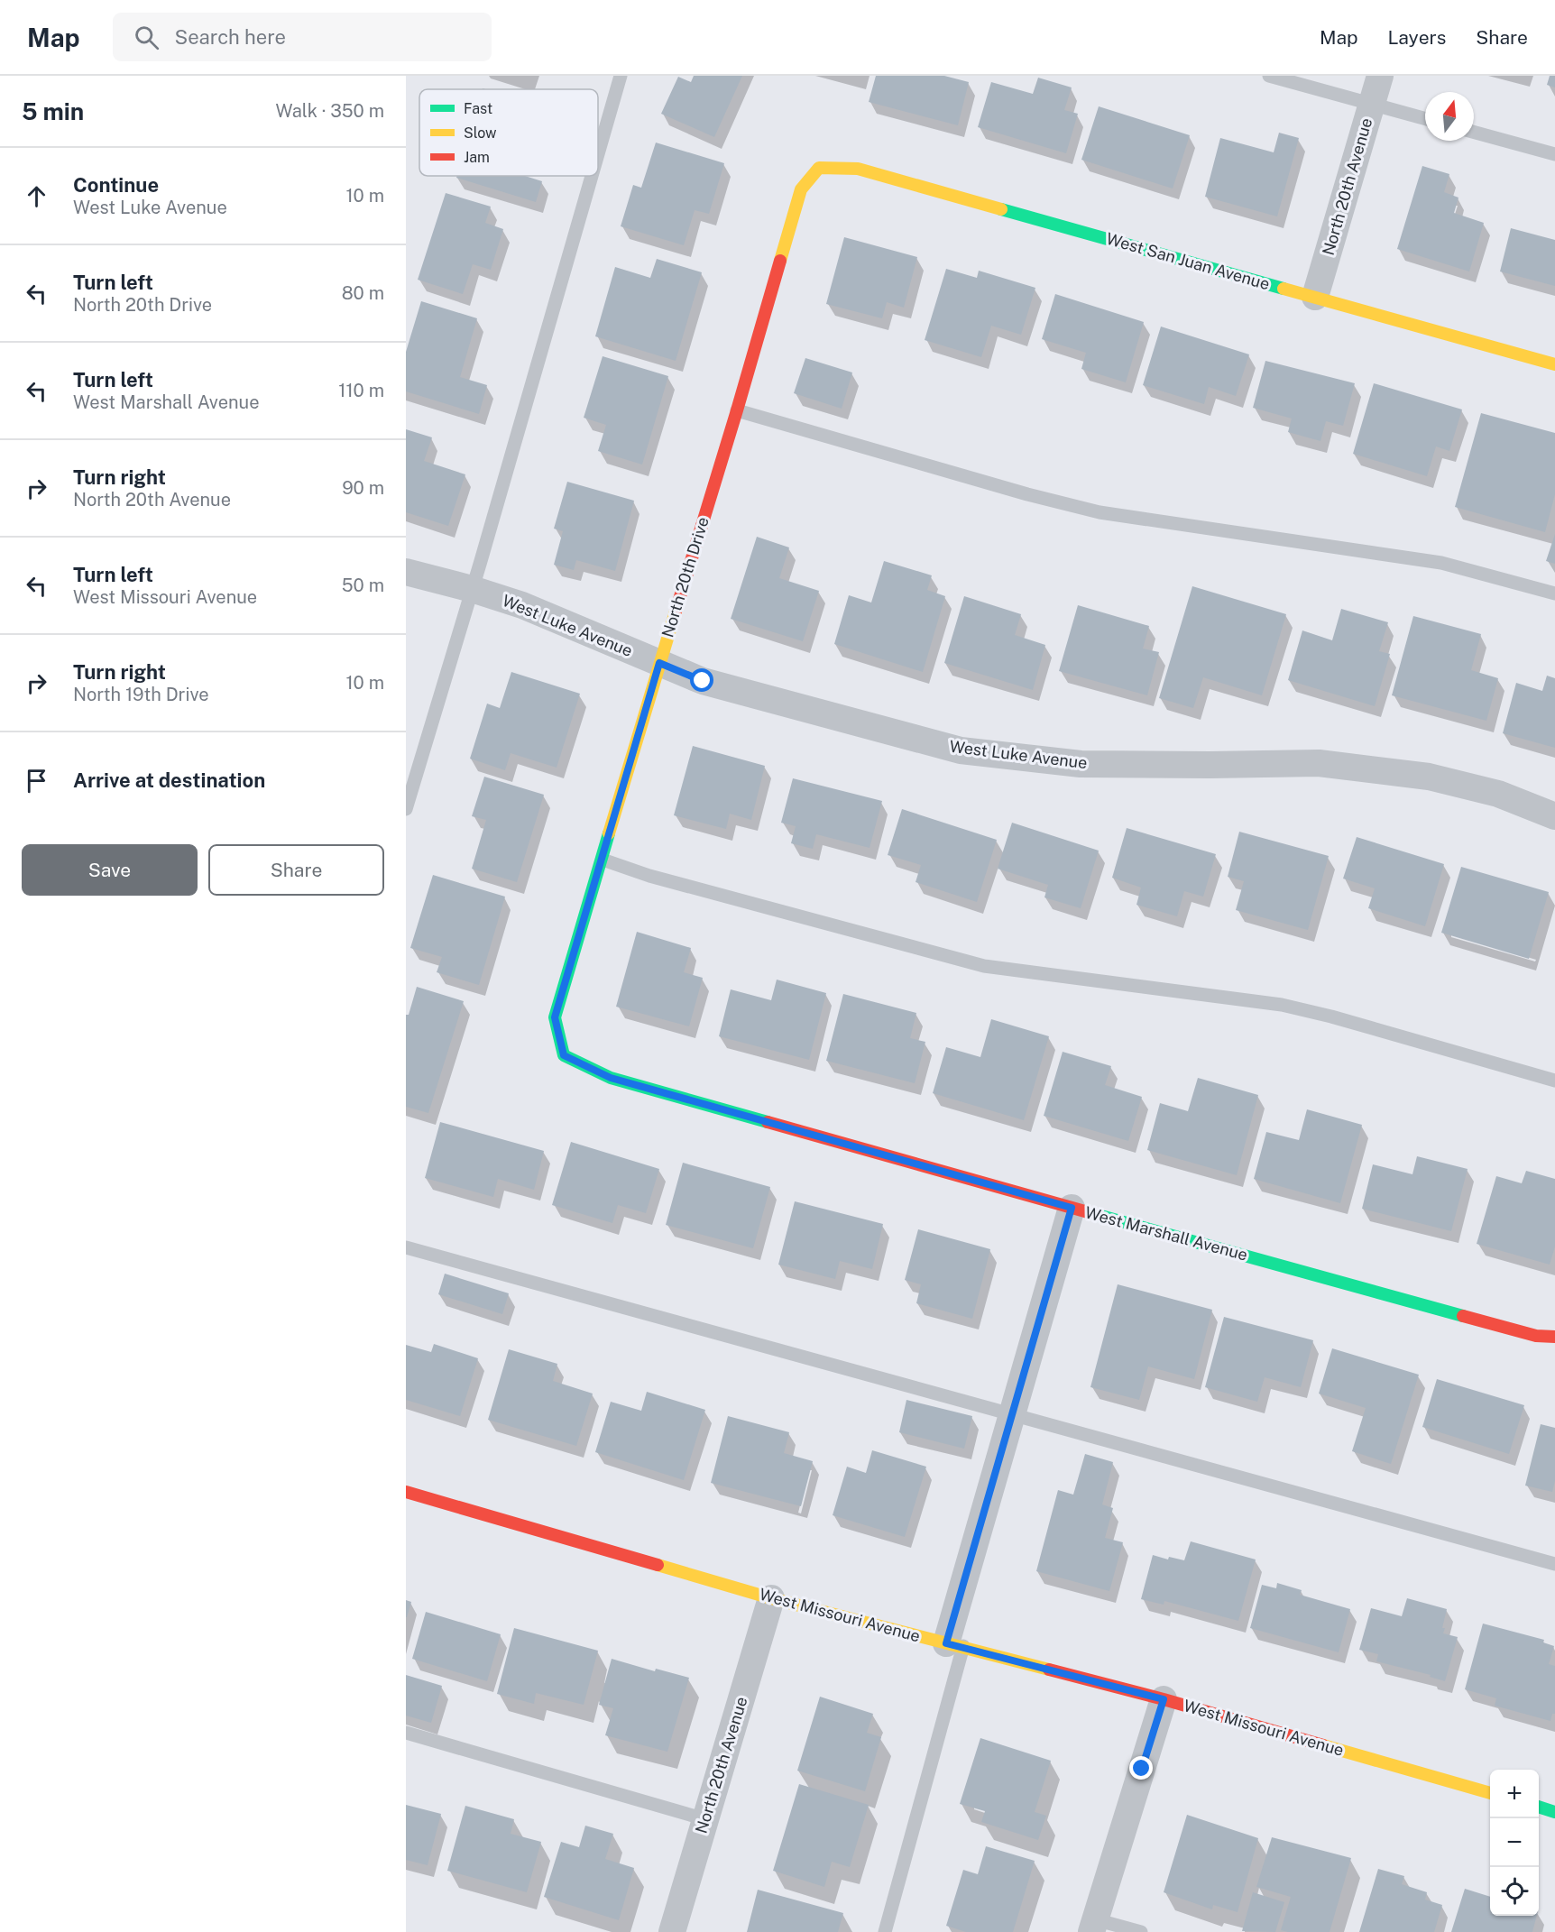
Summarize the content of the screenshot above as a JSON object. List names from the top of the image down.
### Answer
{
  "streets": {
    "street": [
      "North 20th Avenue",
      "West San Juan Avenue",
      "North 20th Drive",
      "West Luke Avenue",
      "West Marshall Avenue",
      "West Missouri Avenue"
    ]
  },
  "crossings": [
    ["North 20th Avenue", "West San Juan Avenue"],
    ["North 20th Avenue", "West Missouri Avenue"],
    ["West San Juan Avenue", "North 20th Drive"],
    ["North 20th Drive", "West Luke Avenue"],
    ["North 20th Drive", "West Marshall Avenue"]
  ],
  "legend": ["Fast", "Slow", "Jam"],
  "north": "top",
  "page": {
    "header": "Map",
    "search": "Search here",
    "nav": ["Map", "Layers", "Share"],
    "heading": ["5 min", "Walk · 350 m"],
    "list": [
      ["Continue", "West Luke Avenue", "10 m"],
      ["Turn left", "North 20th Drive", "80 m"],
      ["Turn left", "West Marshall Avenue", "110 m"],
      ["Turn right", "North 20th Avenue", "90 m"],
      ["Turn left", "West Missouri Avenue", "50 m"],
      ["Turn right", "North 19th Drive", "10 m"],
      "Arrive at destination"
    ],
    "buttons": ["Save", "Share"],
    "map_buttons": ["+", "−"]
  }
}
